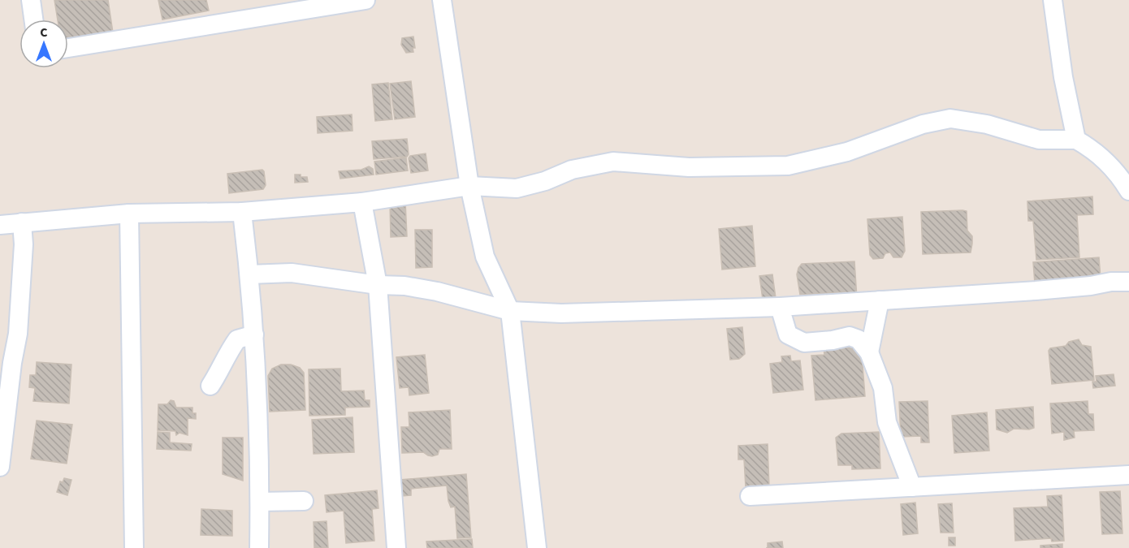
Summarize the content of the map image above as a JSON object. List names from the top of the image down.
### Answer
{
  "north": "top"
}
